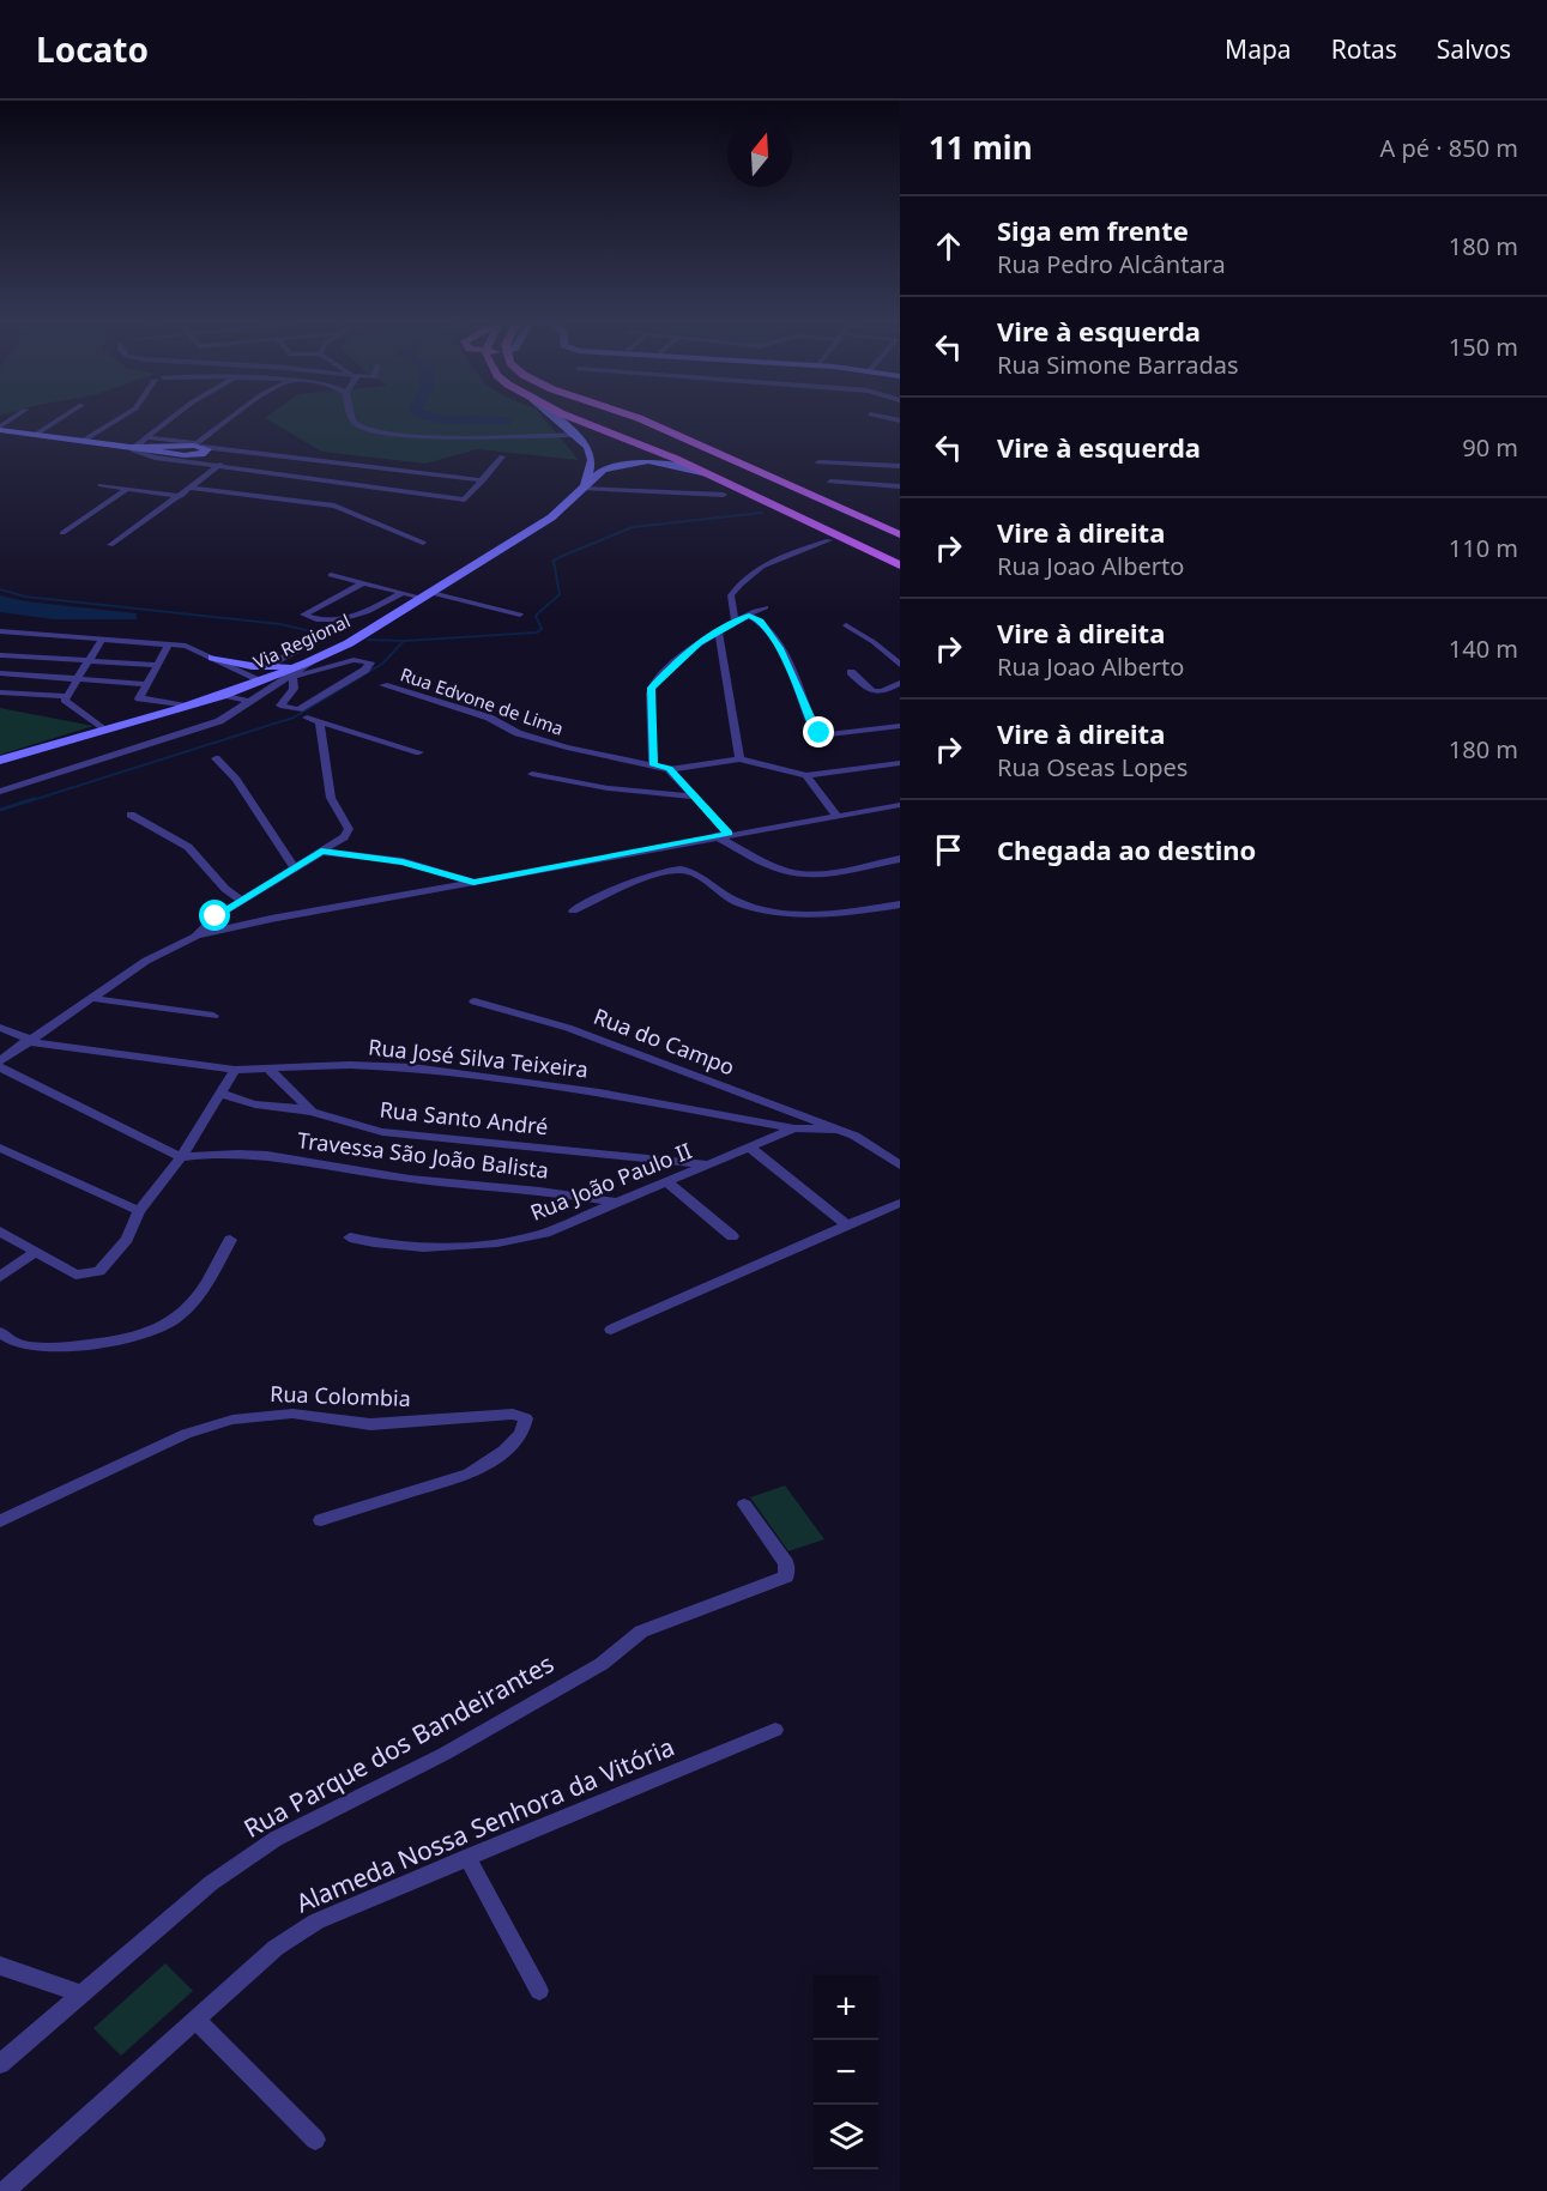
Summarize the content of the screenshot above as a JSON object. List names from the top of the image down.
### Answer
{
  "streets": {
    "main road": ["Via Regional"],
    "street": [
      "Rua Edvone de Lima",
      "Rua do Campo",
      "Rua José Silva Teixeira",
      "Rua Santo André",
      "Travessa São João Balista",
      "Rua João Paulo II",
      "Rua Colombia",
      "Rua Parque dos Bandeirantes",
      "Alameda Nossa Senhora da Vitória"
    ]
  },
  "crossings": [
    ["Rua do Campo", "Rua João Paulo II"],
    ["Rua José Silva Teixeira", "Rua João Paulo II"],
    ["Rua Santo André", "Rua João Paulo II"],
    ["Travessa São João Balista", "Rua João Paulo II"]
  ],
  "north": "top",
  "page": {
    "header": "Locato",
    "nav": ["Mapa", "Rotas", "Salvos"],
    "heading": ["11 min", "A pé · 850 m"],
    "list": [
      ["Siga em frente", "Rua Pedro Alcântara", "180 m"],
      ["Vire à esquerda", "Rua Simone Barradas", "150 m"],
      ["Vire à esquerda", "90 m"],
      ["Vire à direita", "Rua Joao Alberto", "110 m"],
      ["Vire à direita", "Rua Joao Alberto", "140 m"],
      ["Vire à direita", "Rua Oseas Lopes", "180 m"],
      "Chegada ao destino"
    ],
    "map_buttons": ["+", "−"]
  }
}
